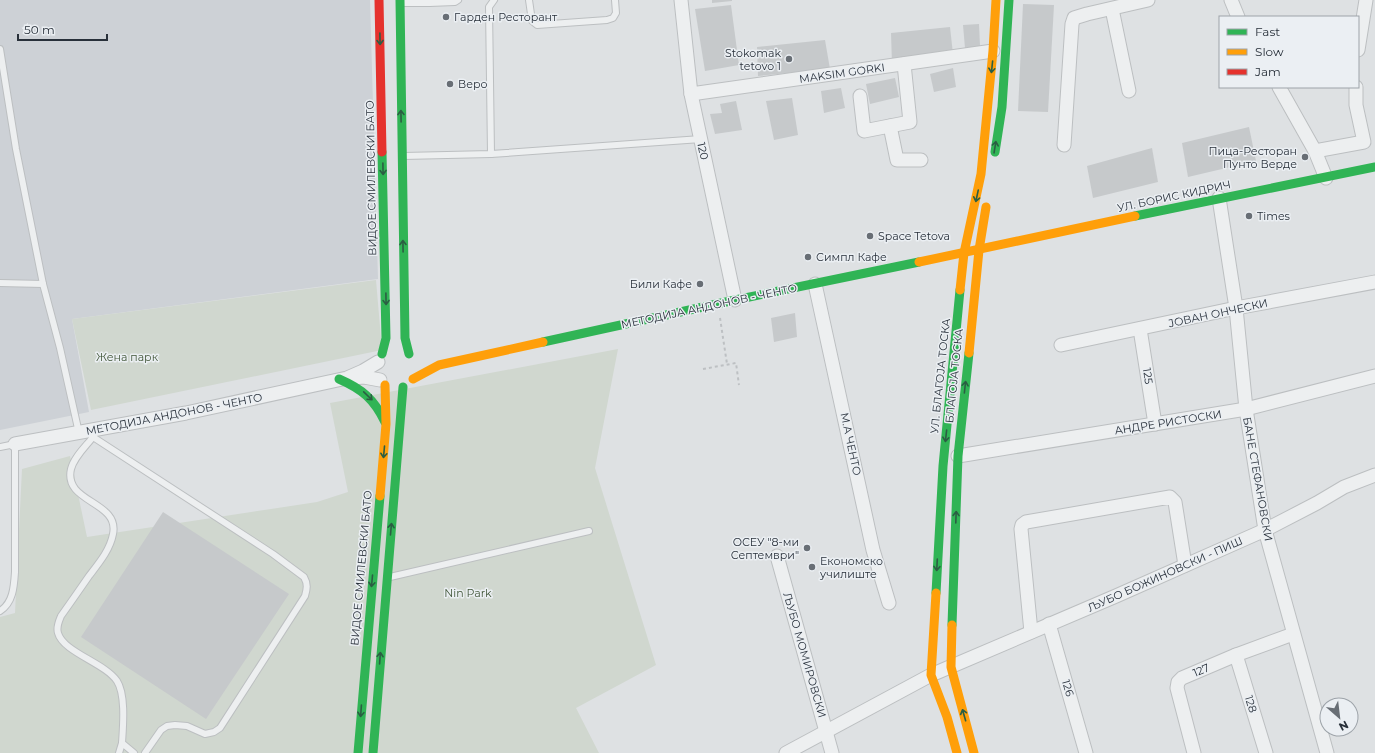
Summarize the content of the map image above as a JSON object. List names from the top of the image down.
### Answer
{
  "streets": {
    "street": [
      "MAKSIM GORKI",
      "120",
      "ВИДОЕ СМИЛЕВСКИ БАТО",
      "УЛ. БОРИС КИДРИЧ",
      "МЕТОДИЈА АНДОНОВ - ЧЕНТО",
      "ЈОВАН ОНЧЕСКИ",
      "УЛ. БЛАГОЈА ТОСКА",
      "БЛАГОЈА ТОСКА",
      "125",
      "АНДРЕ РИСТОСКИ",
      "М.А ЧЕНТО",
      "БАНЕ СТЕФАНОВСКИ",
      "ЉУБО БОЖИНОВСКИ - ПИШ",
      "ЉУБО МОМИРОВСКИ",
      "127",
      "126",
      "128"
    ]
  },
  "crossings": [
    ["MAKSIM GORKI", "120"],
    ["MAKSIM GORKI", "УЛ. БЛАГОЈА ТОСКА"],
    ["120", "МЕТОДИЈА АНДОНОВ - ЧЕНТО"],
    ["ВИДОЕ СМИЛЕВСКИ БАТО", "МЕТОДИЈА АНДОНОВ - ЧЕНТО"],
    ["УЛ. БОРИС КИДРИЧ", "МЕТОДИЈА АНДОНОВ - ЧЕНТО"],
    ["УЛ. БОРИС КИДРИЧ", "БЛАГОЈА ТОСКА"],
    ["УЛ. БОРИС КИДРИЧ", "БАНЕ СТЕФАНОВСКИ"],
    ["МЕТОДИЈА АНДОНОВ - ЧЕНТО", "УЛ. БЛАГОЈА ТОСКА"],
    ["МЕТОДИЈА АНДОНОВ - ЧЕНТО", "БЛАГОЈА ТОСКА"],
    ["МЕТОДИЈА АНДОНОВ - ЧЕНТО", "М.А ЧЕНТО"],
    ["ЈОВАН ОНЧЕСКИ", "125"],
    ["ЈОВАН ОНЧЕСКИ", "БАНЕ СТЕФАНОВСКИ"],
    ["УЛ. БЛАГОЈА ТОСКА", "ЉУБО БОЖИНОВСКИ - ПИШ"],
    ["БЛАГОЈА ТОСКА", "АНДРЕ РИСТОСКИ"],
    ["БЛАГОЈА ТОСКА", "ЉУБО БОЖИНОВСКИ - ПИШ"],
    ["125", "АНДРЕ РИСТОСКИ"],
    ["АНДРЕ РИСТОСКИ", "БАНЕ СТЕФАНОВСКИ"],
    ["БАНЕ СТЕФАНОВСКИ", "ЉУБО БОЖИНОВСКИ - ПИШ"],
    ["БАНЕ СТЕФАНОВСКИ", "127"],
    ["ЉУБО БОЖИНОВСКИ - ПИШ", "ЉУБО МОМИРОВСКИ"],
    ["ЉУБО БОЖИНОВСКИ - ПИШ", "126"],
    ["127", "128"]
  ],
  "one_way": ["УЛ. БЛАГОЈА ТОСКА", "БЛАГОЈА ТОСКА"],
  "parks": ["Жена парк", "Nin Park"],
  "places": [
    "Гарден Ресторант",
    "Stokomak tetovo 1",
    "Веро",
    "Пица-Ресторан Пунто Верде",
    "Times",
    "Space Tetova",
    "Симпл Кафе",
    "Били Кафе",
    "ОСЕУ \"8-ми Септември\"",
    "Економско училиште"
  ],
  "legend": ["Fast", "Slow", "Jam"],
  "scale_bar": "50 m",
  "north": "bottom right"
}
